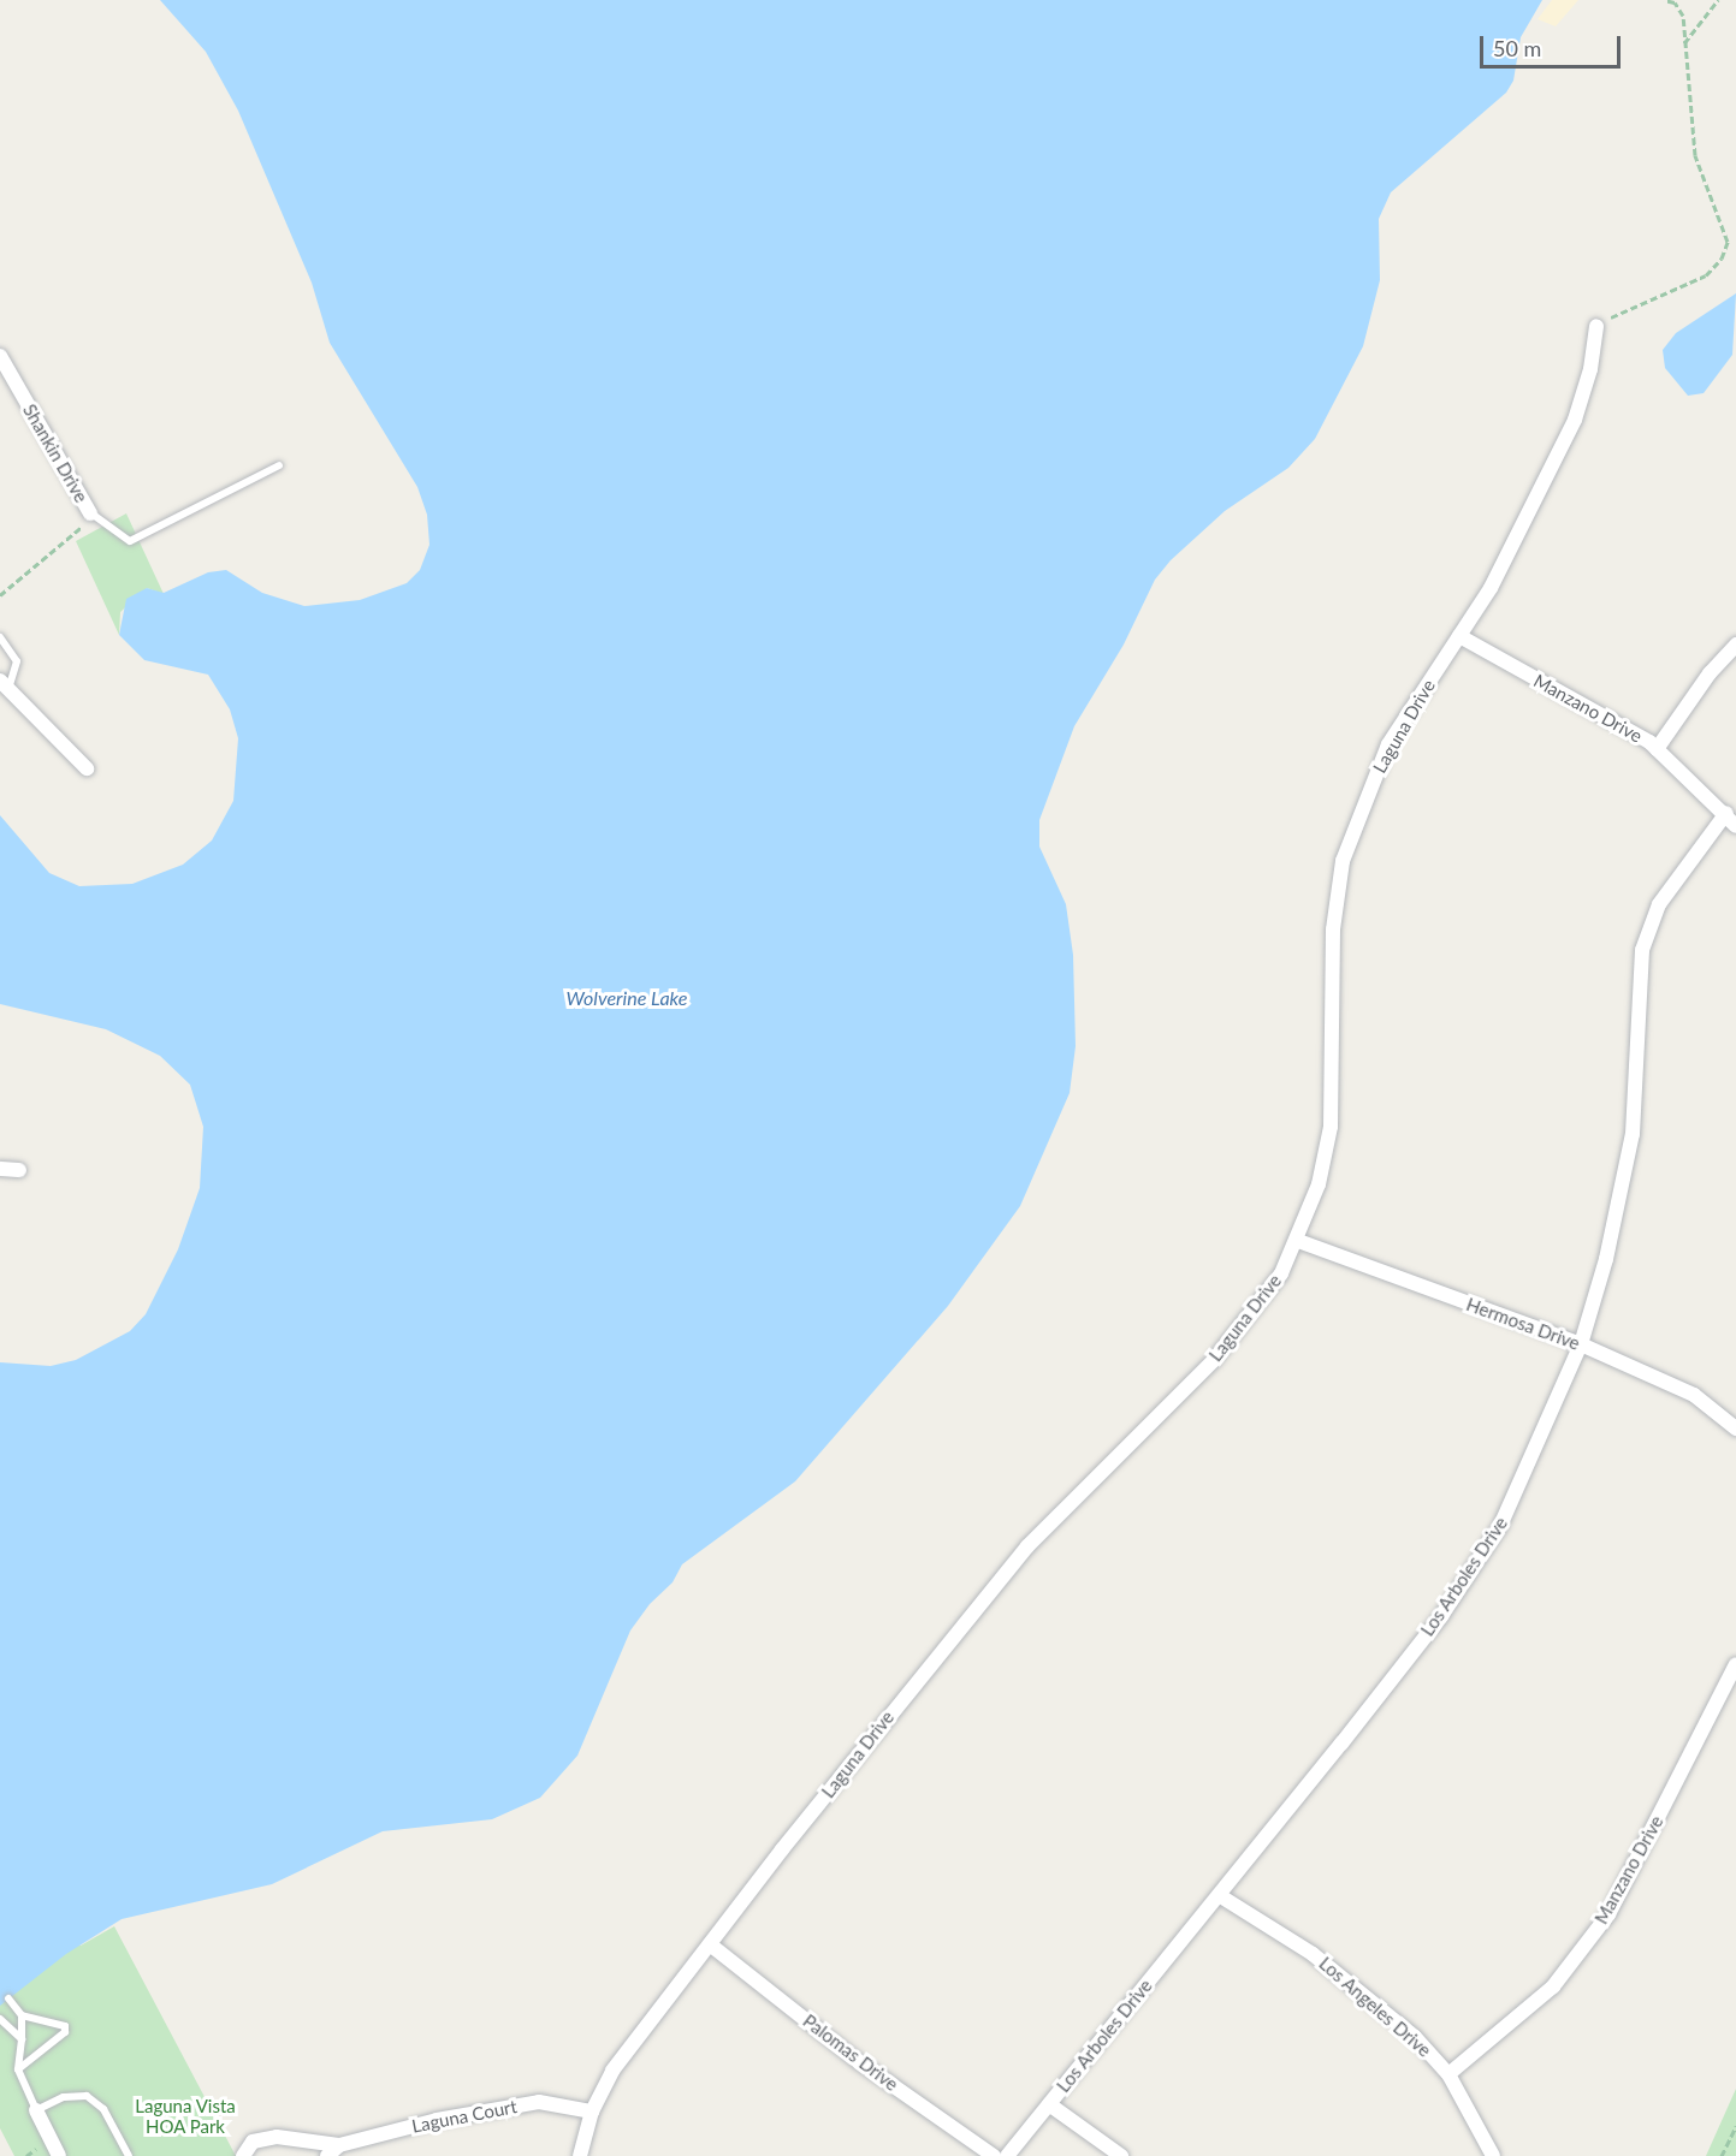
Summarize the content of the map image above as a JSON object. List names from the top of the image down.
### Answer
{
  "streets": {
    "street": [
      "Shankin Drive",
      "Manzano Drive",
      "Laguna Drive",
      "Hermosa Drive",
      "Los Arboles Drive",
      "Los Angeles Drive",
      "Palomas Drive",
      "Laguna Court"
    ]
  },
  "crossings": [
    ["Manzano Drive", "Laguna Drive"],
    ["Manzano Drive", "Los Arboles Drive"],
    ["Manzano Drive", "Los Angeles Drive"],
    ["Laguna Drive", "Hermosa Drive"],
    ["Laguna Drive", "Palomas Drive"],
    ["Laguna Drive", "Laguna Court"],
    ["Hermosa Drive", "Los Arboles Drive"],
    ["Los Arboles Drive", "Los Angeles Drive"]
  ],
  "water": ["Wolverine Lake"],
  "parks": ["Laguna Vista HOA Park"],
  "scale_bar": "50 m"
}
